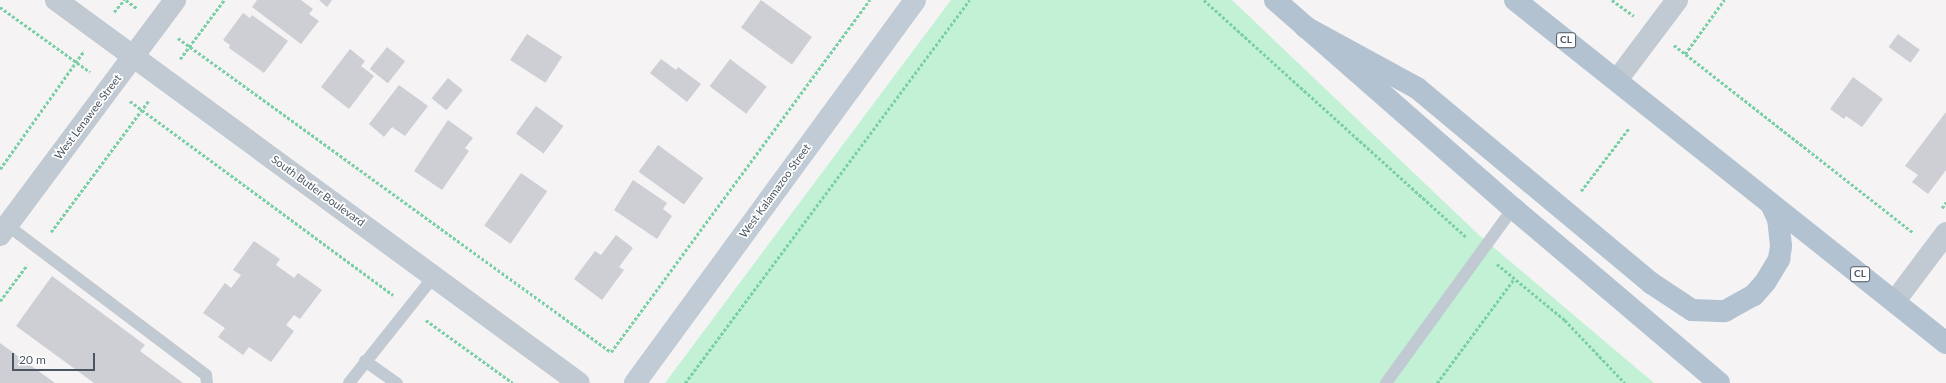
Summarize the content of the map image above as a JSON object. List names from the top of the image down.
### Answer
{
  "streets": {
    "main road": ["CL"],
    "street": ["West Lenawee Street", "South Butler Boulevard", "West Kalamazoo Street"]
  },
  "crossings": [
    ["West Lenawee Street", "South Butler Boulevard"]
  ],
  "scale_bar": "20 m"
}
